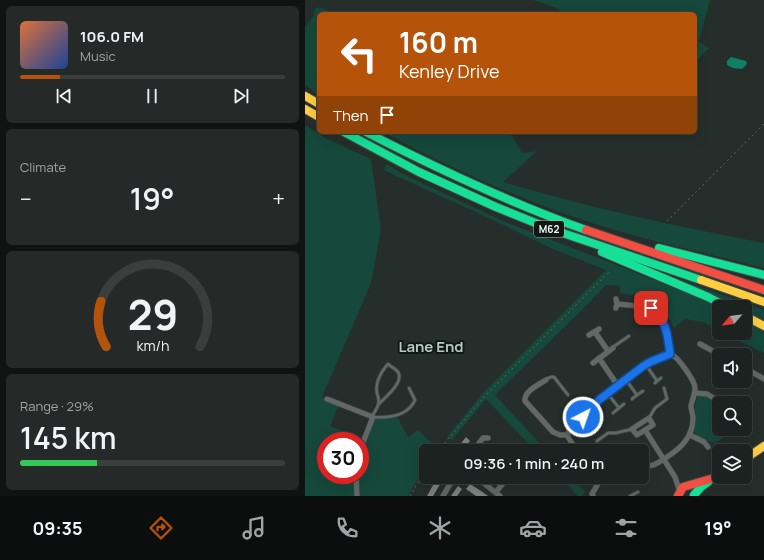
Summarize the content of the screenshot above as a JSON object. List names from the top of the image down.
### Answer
{
  "streets": {
    "main road": ["M62"]
  },
  "districts": ["Lane End"],
  "north": "bottom left",
  "page": {
    "turn": ["160 m", "Kenley Drive"],
    "song": ["106.0 FM", "Music"],
    "then": "Then",
    "tile": [
      "Climate",
      ["Range · 29%", "145 km"]
    ],
    "heat": ["−", "19°", "+"],
    "limit": "30",
    "trip": "09:36 · 1 min · 240 m",
    "tabs": ["09:35", "19°"],
    "gauge": ["29", "km/h"]
  }
}
